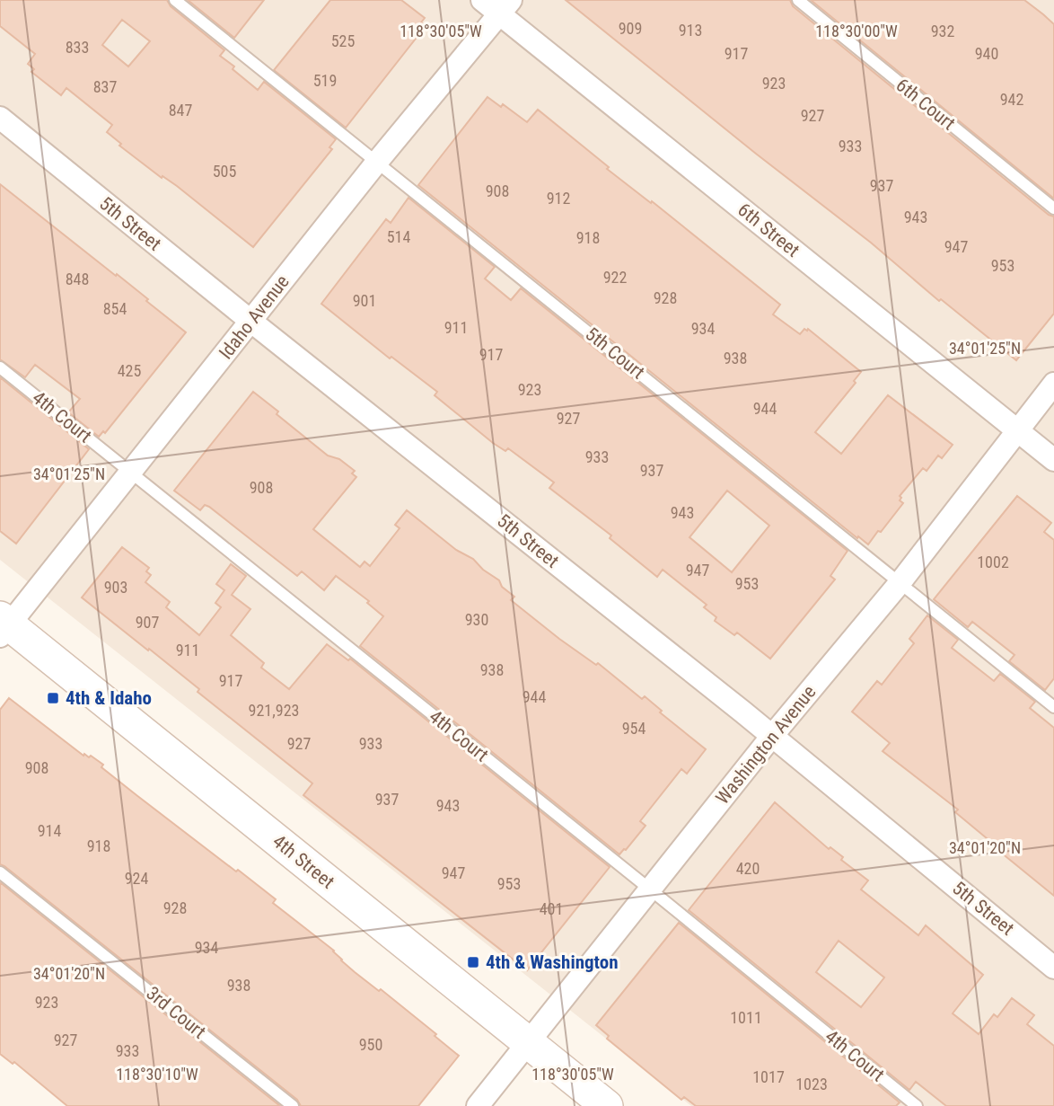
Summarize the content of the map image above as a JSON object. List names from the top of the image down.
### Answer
{
  "streets": {
    "street": [
      "5th Street",
      "6th Street",
      "Idaho Avenue",
      "Washington Avenue",
      "4th Street"
    ],
    "lane": [
      "6th Court",
      "5th Court",
      "4th Court",
      "3rd Court"
    ]
  },
  "crossings": [
    ["5th Street", "Idaho Avenue"],
    ["5th Street", "Washington Avenue"],
    ["6th Street", "Idaho Avenue"],
    ["6th Street", "Washington Avenue"],
    ["Idaho Avenue", "5th Court"],
    ["Idaho Avenue", "4th Court"],
    ["Idaho Avenue", "4th Street"],
    ["5th Court", "Washington Avenue"],
    ["4th Court", "Washington Avenue"],
    ["Washington Avenue", "4th Street"]
  ],
  "places": {
    "transit": ["4th & Idaho", "4th & Washington"]
  },
  "house_numbers": [
    "909",
    "913",
    "932",
    "525",
    "833",
    "917",
    "940",
    "519",
    "923",
    "837",
    "942",
    "847",
    "927",
    "933",
    "505",
    "937",
    "908",
    "912",
    "943",
    "514",
    "918",
    "947",
    "953",
    "922",
    "848",
    "928",
    "901",
    "854",
    "911",
    "934",
    "917",
    "938",
    "425",
    "923",
    "944",
    "927",
    "933",
    "937",
    "908",
    "943",
    "1002",
    "947",
    "953",
    "903",
    "930",
    "907",
    "911",
    "938",
    "917",
    "944",
    "921,923",
    "954",
    "927",
    "933",
    "908",
    "937",
    "943",
    "914",
    "918",
    "420",
    "947",
    "924",
    "953",
    "928",
    "401",
    "934",
    "938",
    "923",
    "1011",
    "927",
    "950",
    "933",
    "1017",
    "1023"
  ],
  "coordinates": [
    "118°30'05\"W",
    "118°30'00\"W",
    "34°01'25\"N",
    "34°01'20\"N",
    "118°30'10\"W"
  ]
}
